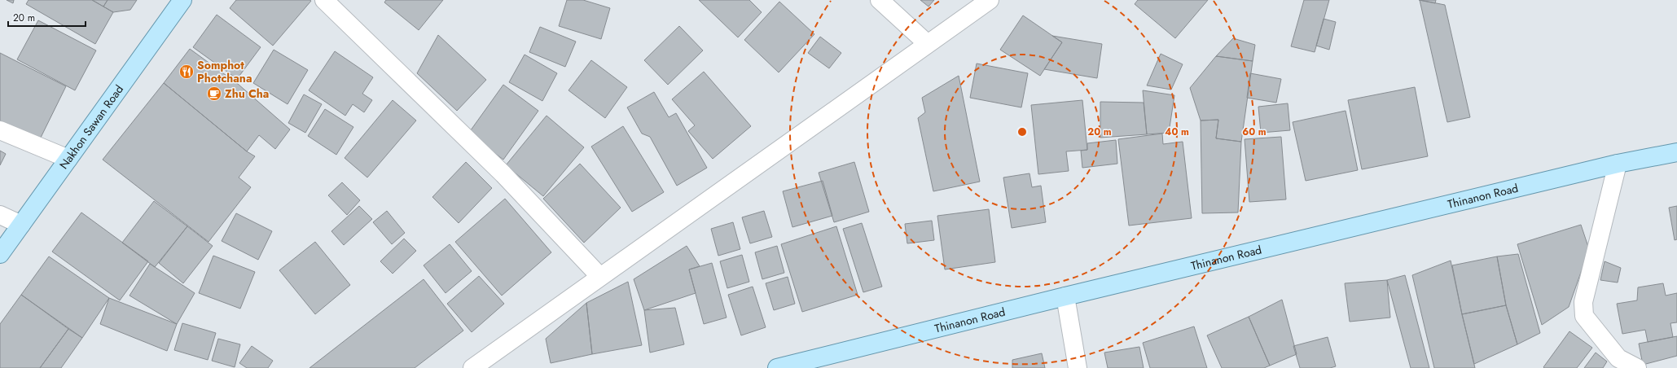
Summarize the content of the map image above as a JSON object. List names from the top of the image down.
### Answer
{
  "streets": {
    "main road": ["Nakhon Sawan Road", "Thinanon Road"]
  },
  "places": {
    "restaurant": ["Somphot Photchana"],
    "cafe": ["Zhu Cha"]
  },
  "scale_bar": "20 m",
  "rings": ["20 m", "40 m", "60 m"]
}
